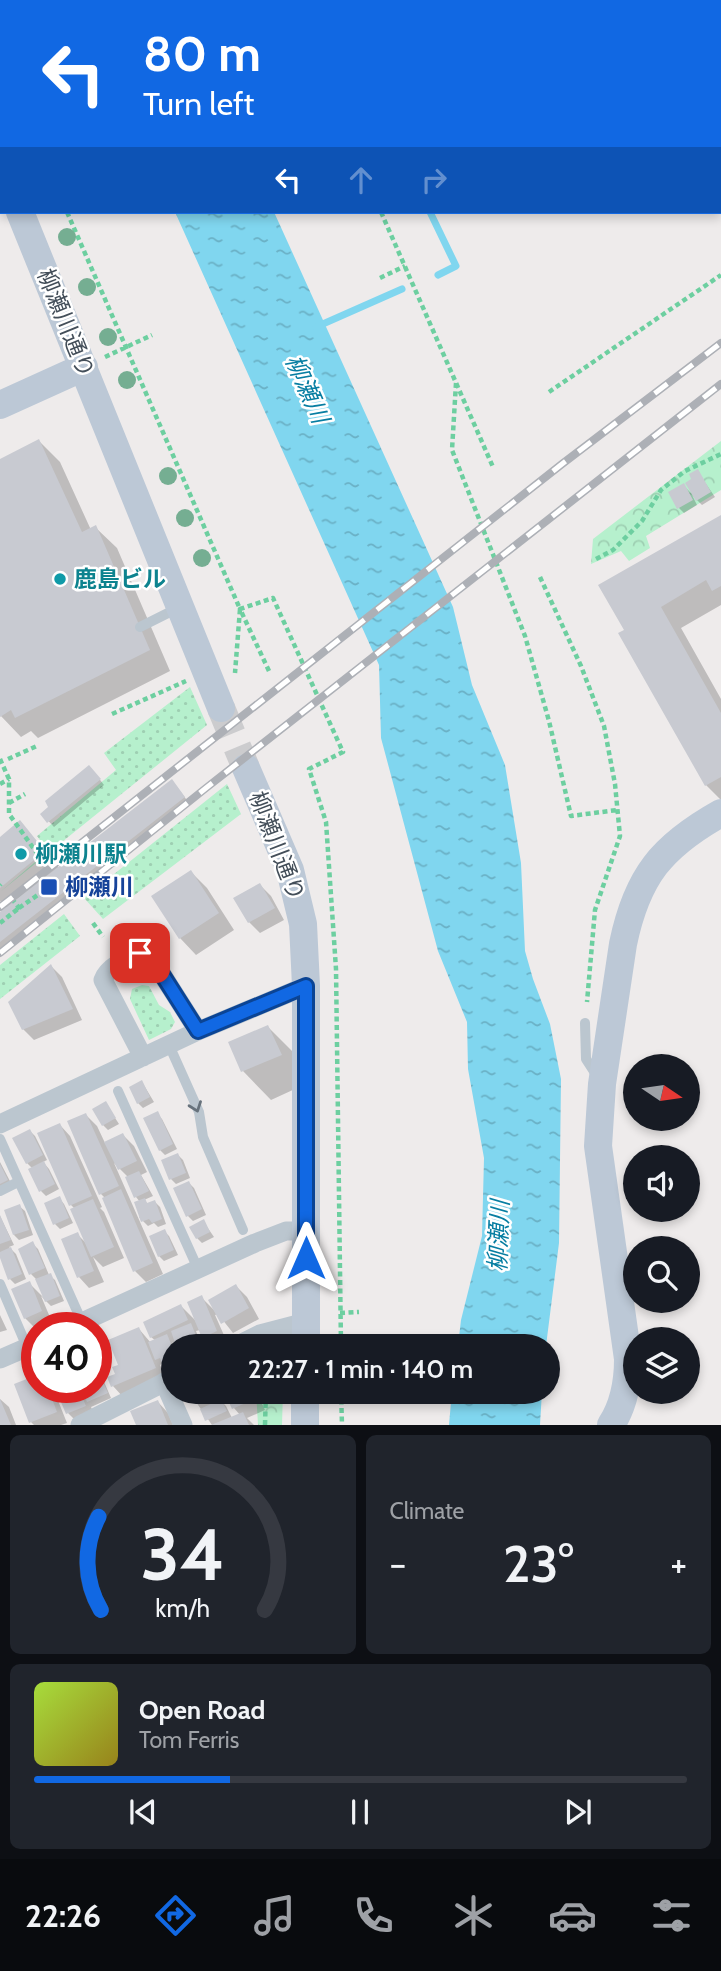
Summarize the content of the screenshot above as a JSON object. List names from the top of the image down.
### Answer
{
  "streets": {
    "street": ["柳瀬川通り"]
  },
  "water": ["柳瀬川"],
  "places": {
    "other": ["鹿島ビル", "柳瀬川駅"],
    "transit": ["柳瀬川"]
  },
  "north": "right",
  "page": {
    "turn": ["80 m", "Turn left"],
    "limit": "40",
    "trip": "22:27 · 1 min · 140 m",
    "tile": "Climate",
    "heat": ["−", "23°", "+"],
    "song": ["Open Road", "Tom Ferris"],
    "tabs": "22:26",
    "gauge": ["34", "km/h"]
  }
}
